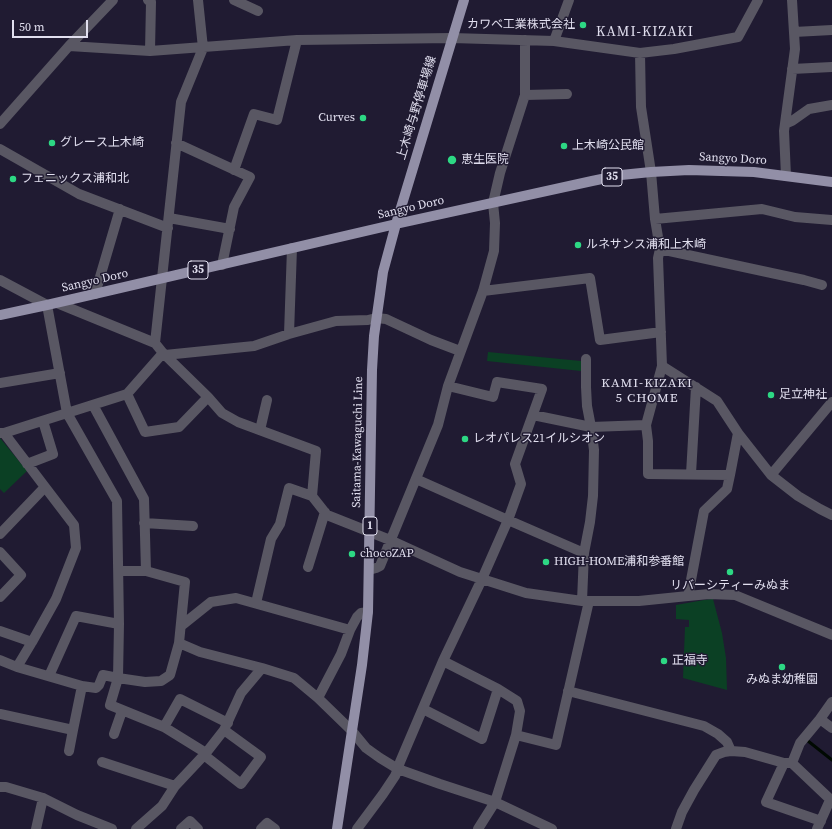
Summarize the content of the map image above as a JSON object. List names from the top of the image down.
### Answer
{
  "streets": {
    "main road": [
      "上木崎与野停車場線",
      "Sangyo Doro",
      "35",
      "Saitama-Kawaguchi Line",
      "1"
    ]
  },
  "crossings": [
    ["上木崎与野停車場線", "Sangyo Doro"],
    ["上木崎与野停車場線", "Saitama-Kawaguchi Line"],
    ["Sangyo Doro", "Saitama-Kawaguchi Line"]
  ],
  "districts": ["KAMI-KIZAKI", "KAMI-KIZAKI 5 CHOME"],
  "places": [
    "カワベ工業株式会社",
    "Curves",
    "グレース上木崎",
    "上木崎公民館",
    "恵生医院",
    "フェニックス浦和北",
    "ルネサンス浦和上木崎",
    "足立神社",
    "レオパレス21イルシオン",
    "chocoZAP",
    "HIGH-HOME浦和参番館",
    "リバーシティーみぬま",
    "正福寺",
    "みぬま幼稚園"
  ],
  "scale_bar": "50 m"
}
